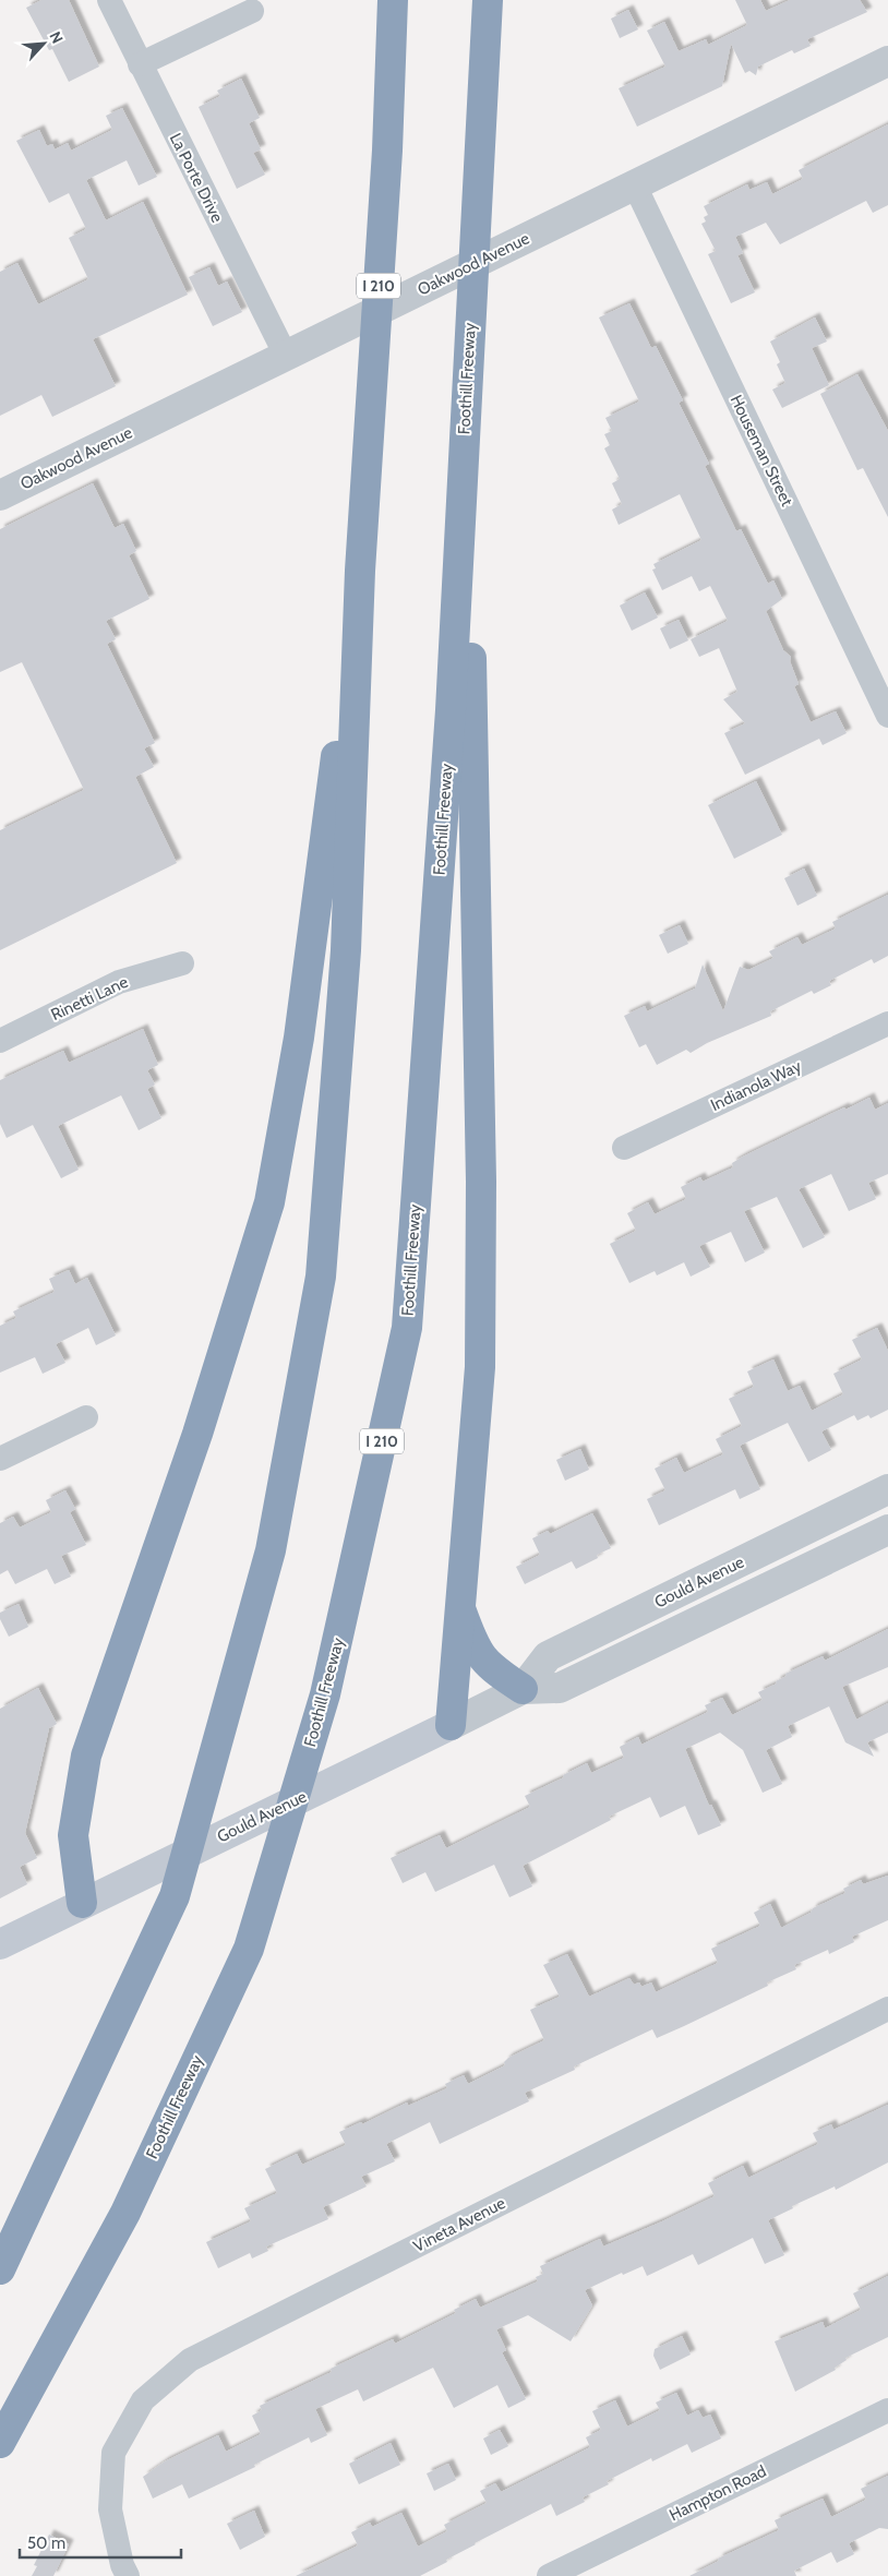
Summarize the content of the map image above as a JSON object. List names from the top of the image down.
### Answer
{
  "streets": {
    "highway": ["I 210", "Foothill Freeway"],
    "main road": ["Gould Avenue"],
    "street": [
      "La Porte Drive",
      "Oakwood Avenue",
      "Houseman Street",
      "Rinetti Lane",
      "Indianola Way",
      "Vineta Avenue",
      "Hampton Road"
    ]
  },
  "crossings": [
    ["La Porte Drive", "Oakwood Avenue"],
    ["Oakwood Avenue", "Houseman Street"]
  ],
  "scale_bar": "50 m",
  "north": "top right"
}
